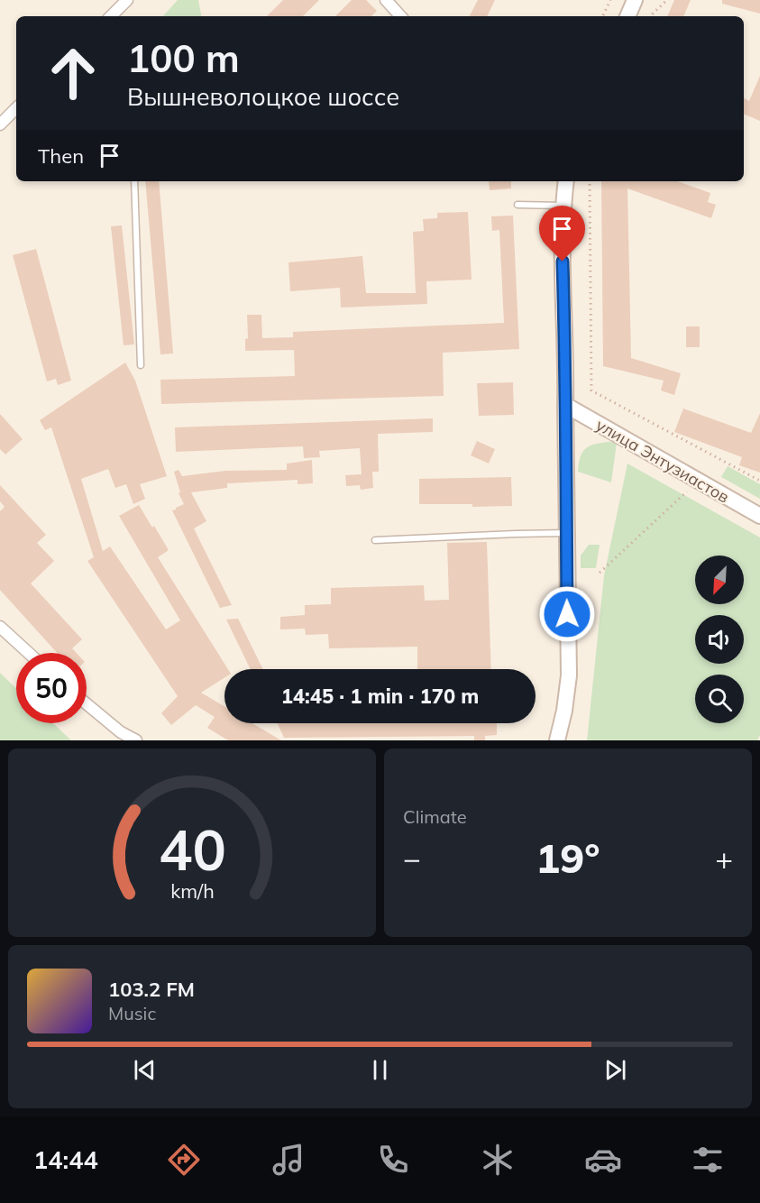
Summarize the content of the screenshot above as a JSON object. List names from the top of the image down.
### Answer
{
  "streets": {
    "main road": ["улица Энтузиастов"]
  },
  "north": "bottom left",
  "page": {
    "turn": ["100 m", "Вышневолоцкое шоссе"],
    "then": "Then",
    "limit": "50",
    "trip": "14:45 · 1 min · 170 m",
    "tile": "Climate",
    "heat": ["−", "19°", "+"],
    "song": ["103.2 FM", "Music"],
    "tabs": "14:44",
    "gauge": ["40", "km/h"]
  }
}
